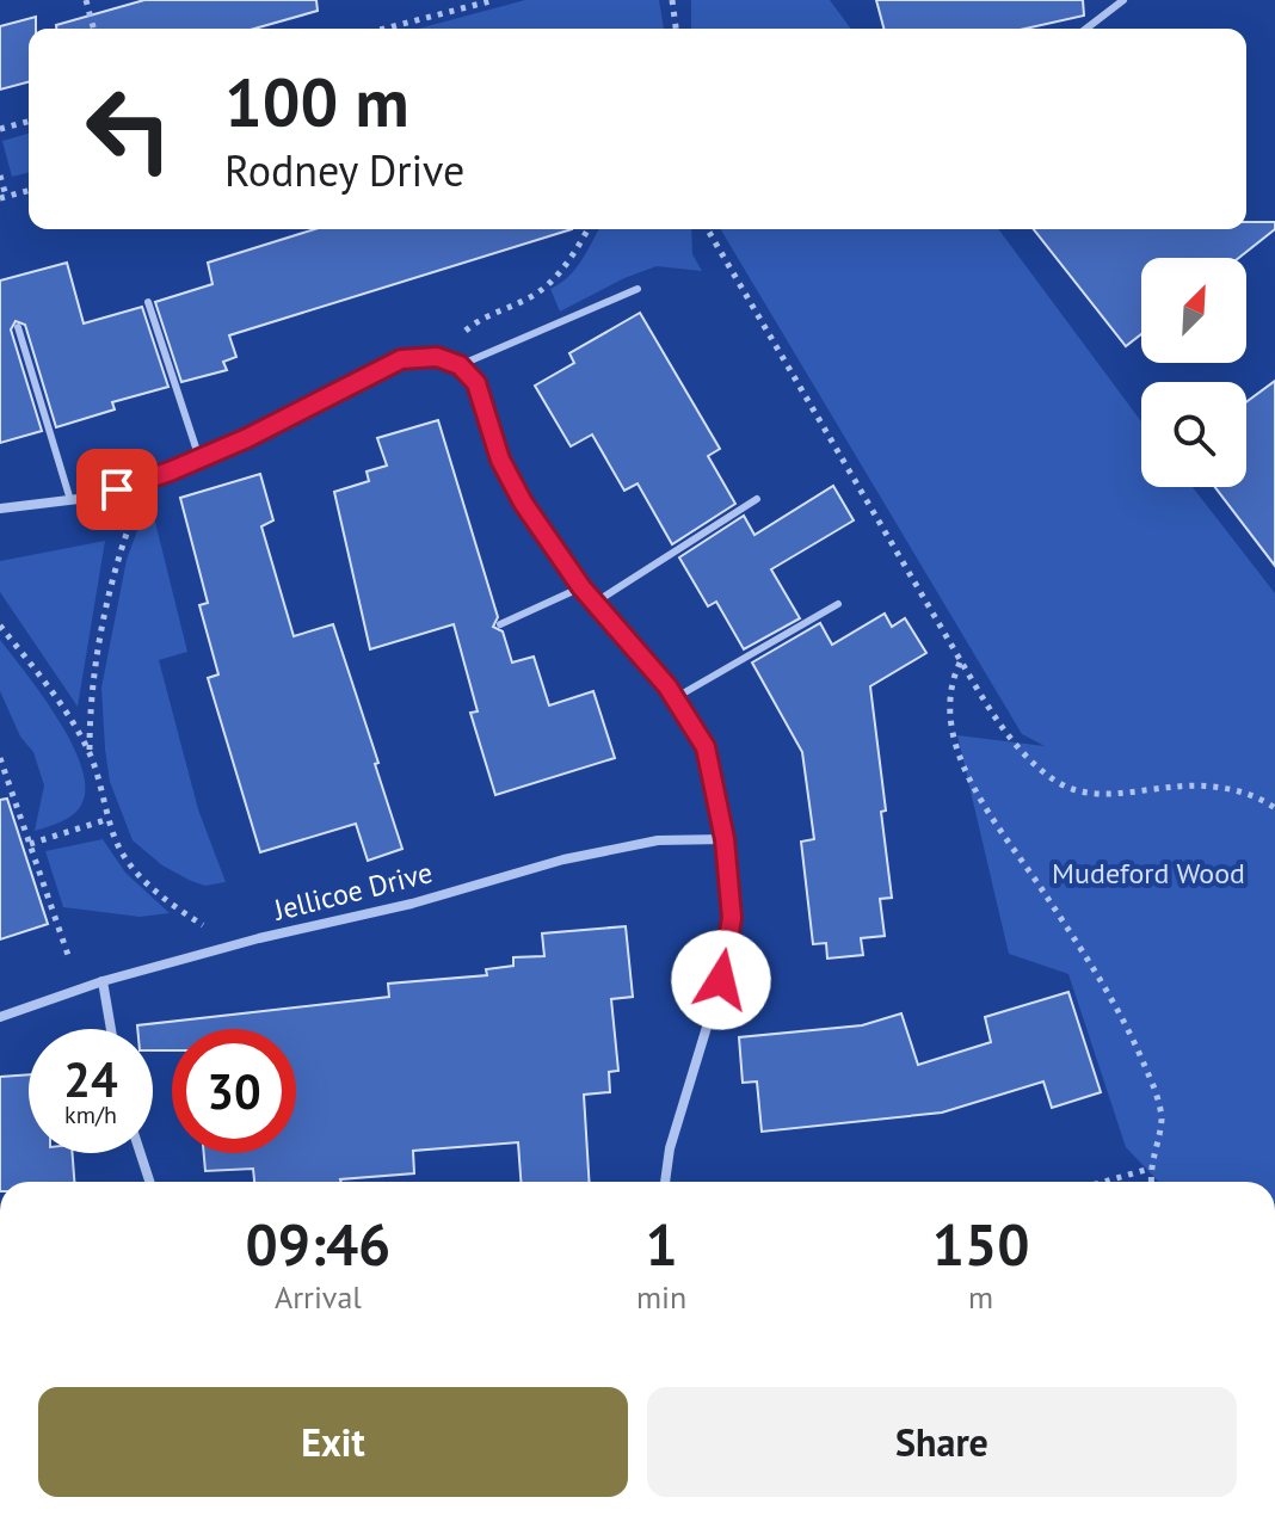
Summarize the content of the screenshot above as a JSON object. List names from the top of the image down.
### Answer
{
  "streets": {
    "street": ["Jellicoe Drive"]
  },
  "parks": ["Mudeford Wood"],
  "north": "top right",
  "page": {
    "turn": ["100 m", "Rodney Drive"],
    "speed": "24 km/h",
    "limit": "30",
    "eta": [
      "09:46",
      "Arrival",
      "1",
      "min",
      "150",
      "m"
    ],
    "buttons": ["Exit", "Share"]
  }
}
